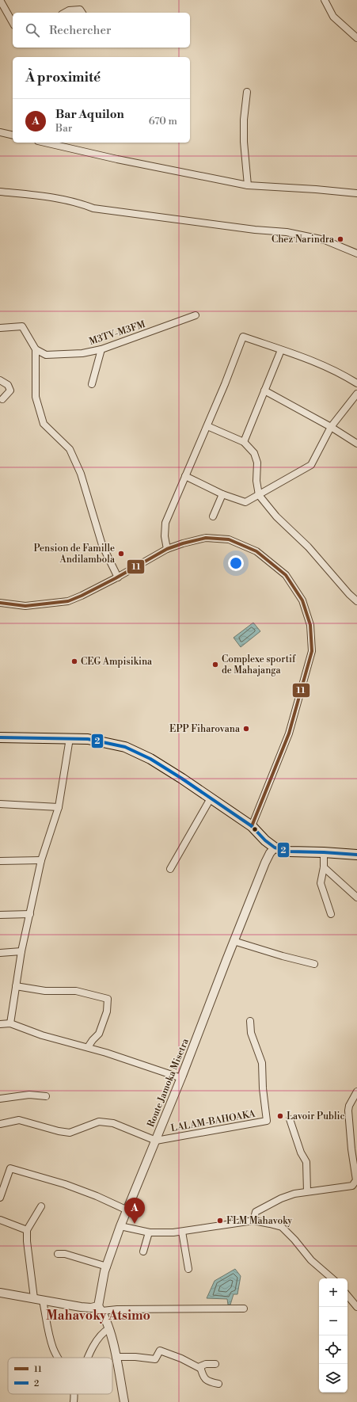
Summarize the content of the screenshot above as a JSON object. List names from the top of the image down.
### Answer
{
  "streets": {
    "street": ["M3TV-M3FM", "Route Jamoka Misetra", "LALAM-BAHOAKA"]
  },
  "crossings": [
    ["Route Jamoka Misetra", "LALAM-BAHOAKA"]
  ],
  "districts": ["Mahavoky Atsimo"],
  "places": [
    "Chez Narindra",
    "Pension de Famille Andilambola",
    "CEG Ampisikina",
    "Complexe sportif de Mahajanga",
    "EPP Fiharovana",
    "Lavoir Public",
    "FLM Mahavoky"
  ],
  "lines": ["transit line 11", "transit line 2"],
  "legend": ["11", "2"],
  "page": {
    "search": "Rechercher",
    "heading": "À proximité",
    "list": [
      {
        "mark": "A",
        "name": "Bar Aquilon",
        "note": "Bar",
        "value": "670 m"
      }
    ],
    "pins": "A",
    "map_buttons": ["+", "−"]
  }
}
